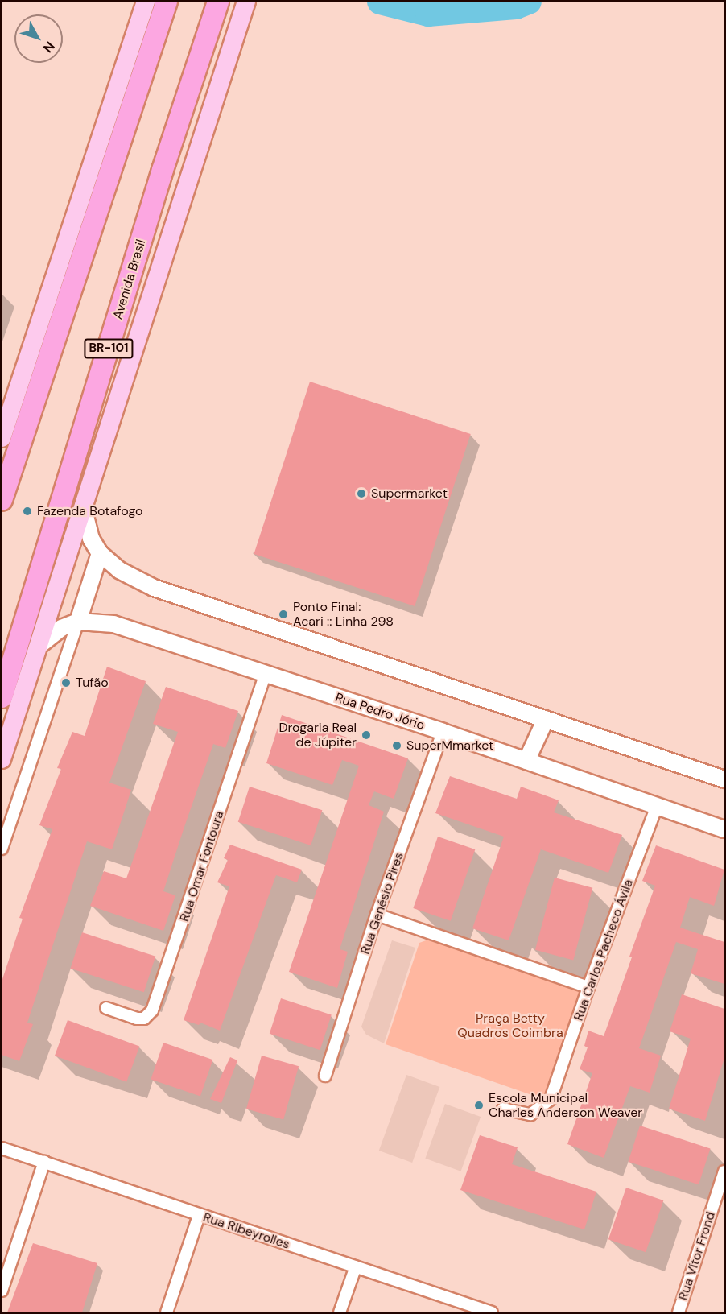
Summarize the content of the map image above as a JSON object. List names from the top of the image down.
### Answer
{
  "streets": {
    "highway": ["Avenida Brasil", "BR-101"],
    "main road": ["Rua Pedro Jório"],
    "street": [
      "Rua Omar Fontoura",
      "Rua Genésio Pires",
      "Rua Carlos Pacheco Ávila",
      "Rua Ribeyrolles",
      "Rua Vítor Frond"
    ]
  },
  "crossings": [
    ["Avenida Brasil", "Rua Pedro Jório"],
    ["Rua Pedro Jório", "Rua Omar Fontoura"],
    ["Rua Pedro Jório", "Rua Genésio Pires"],
    ["Rua Pedro Jório", "Rua Carlos Pacheco Ávila"]
  ],
  "parks": ["Praça Betty Quadros Coimbra"],
  "places": [
    "Supermarket",
    "Fazenda Botafogo",
    "Ponto Final: Acari :: Linha 298",
    "Tufão",
    "Drogaria Real de Júpiter",
    "SuperMmarket",
    "Escola Municipal Charles Anderson Weaver"
  ],
  "north": "bottom right"
}
